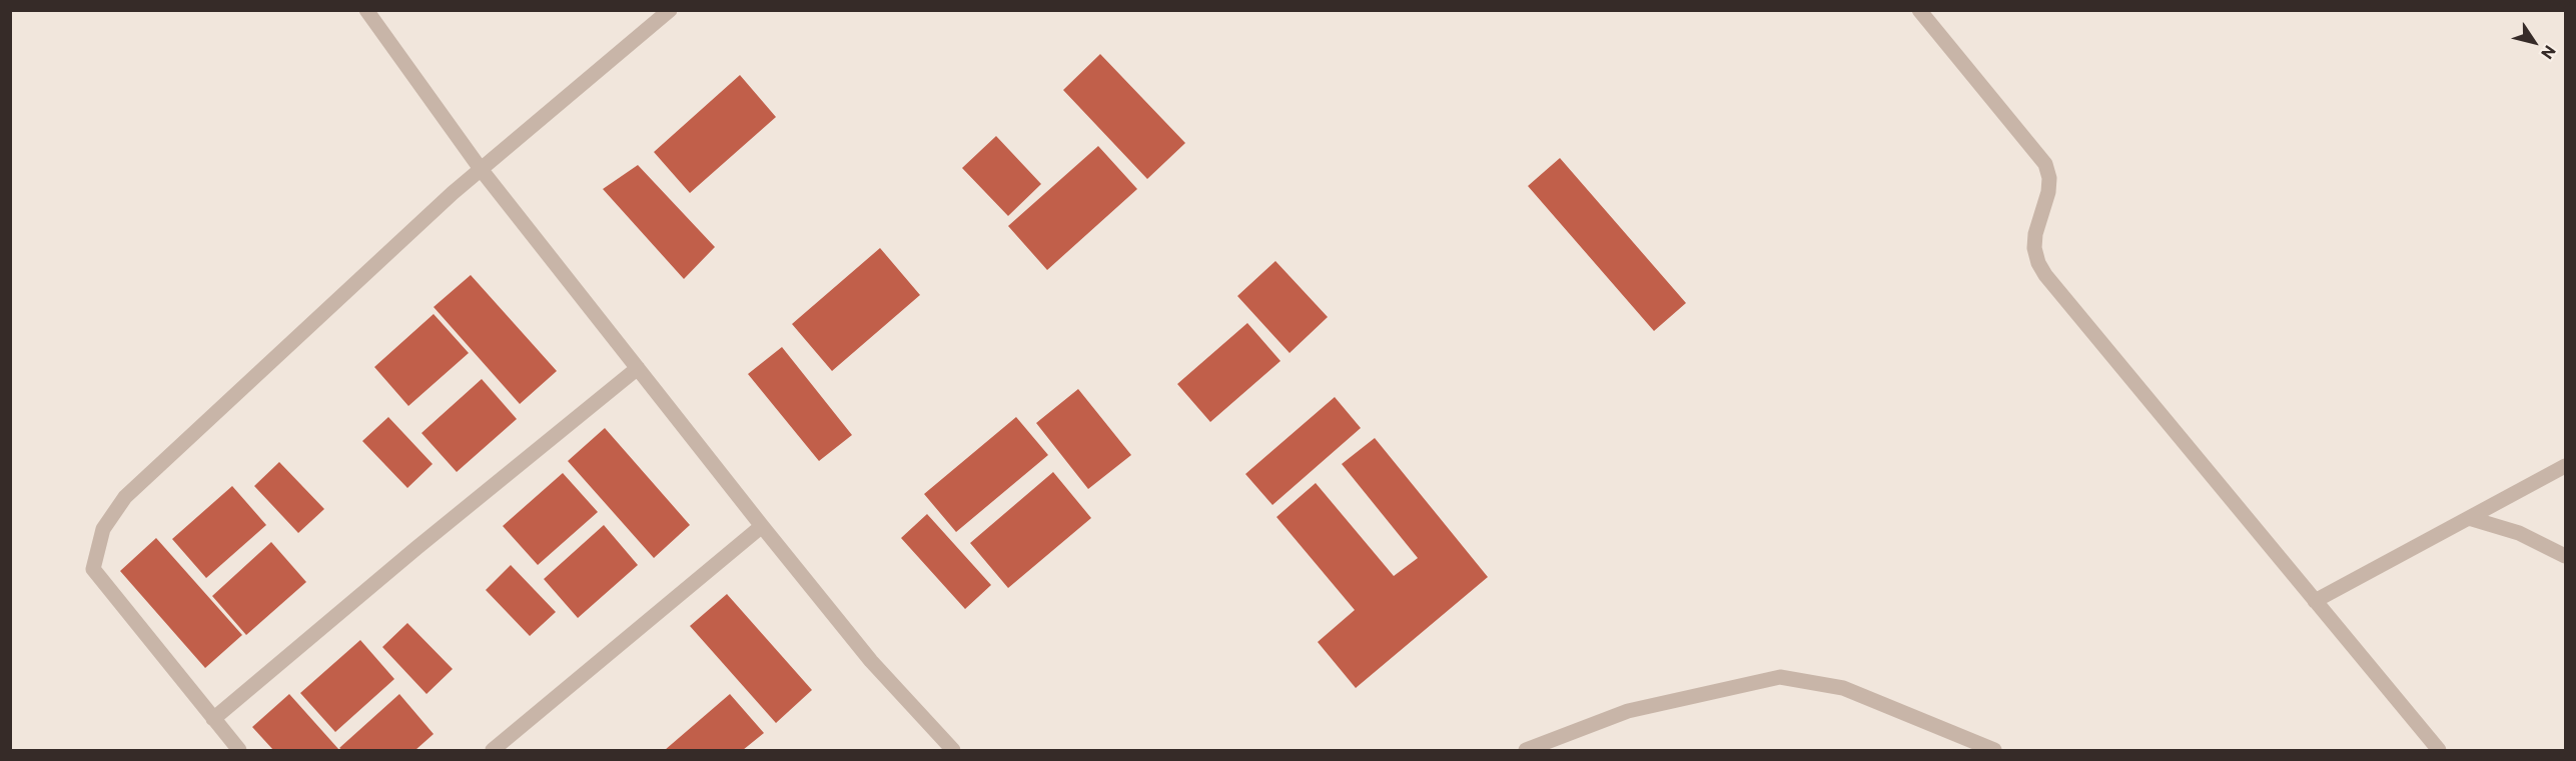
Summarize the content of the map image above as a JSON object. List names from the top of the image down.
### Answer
{
  "north": "bottom right"
}
